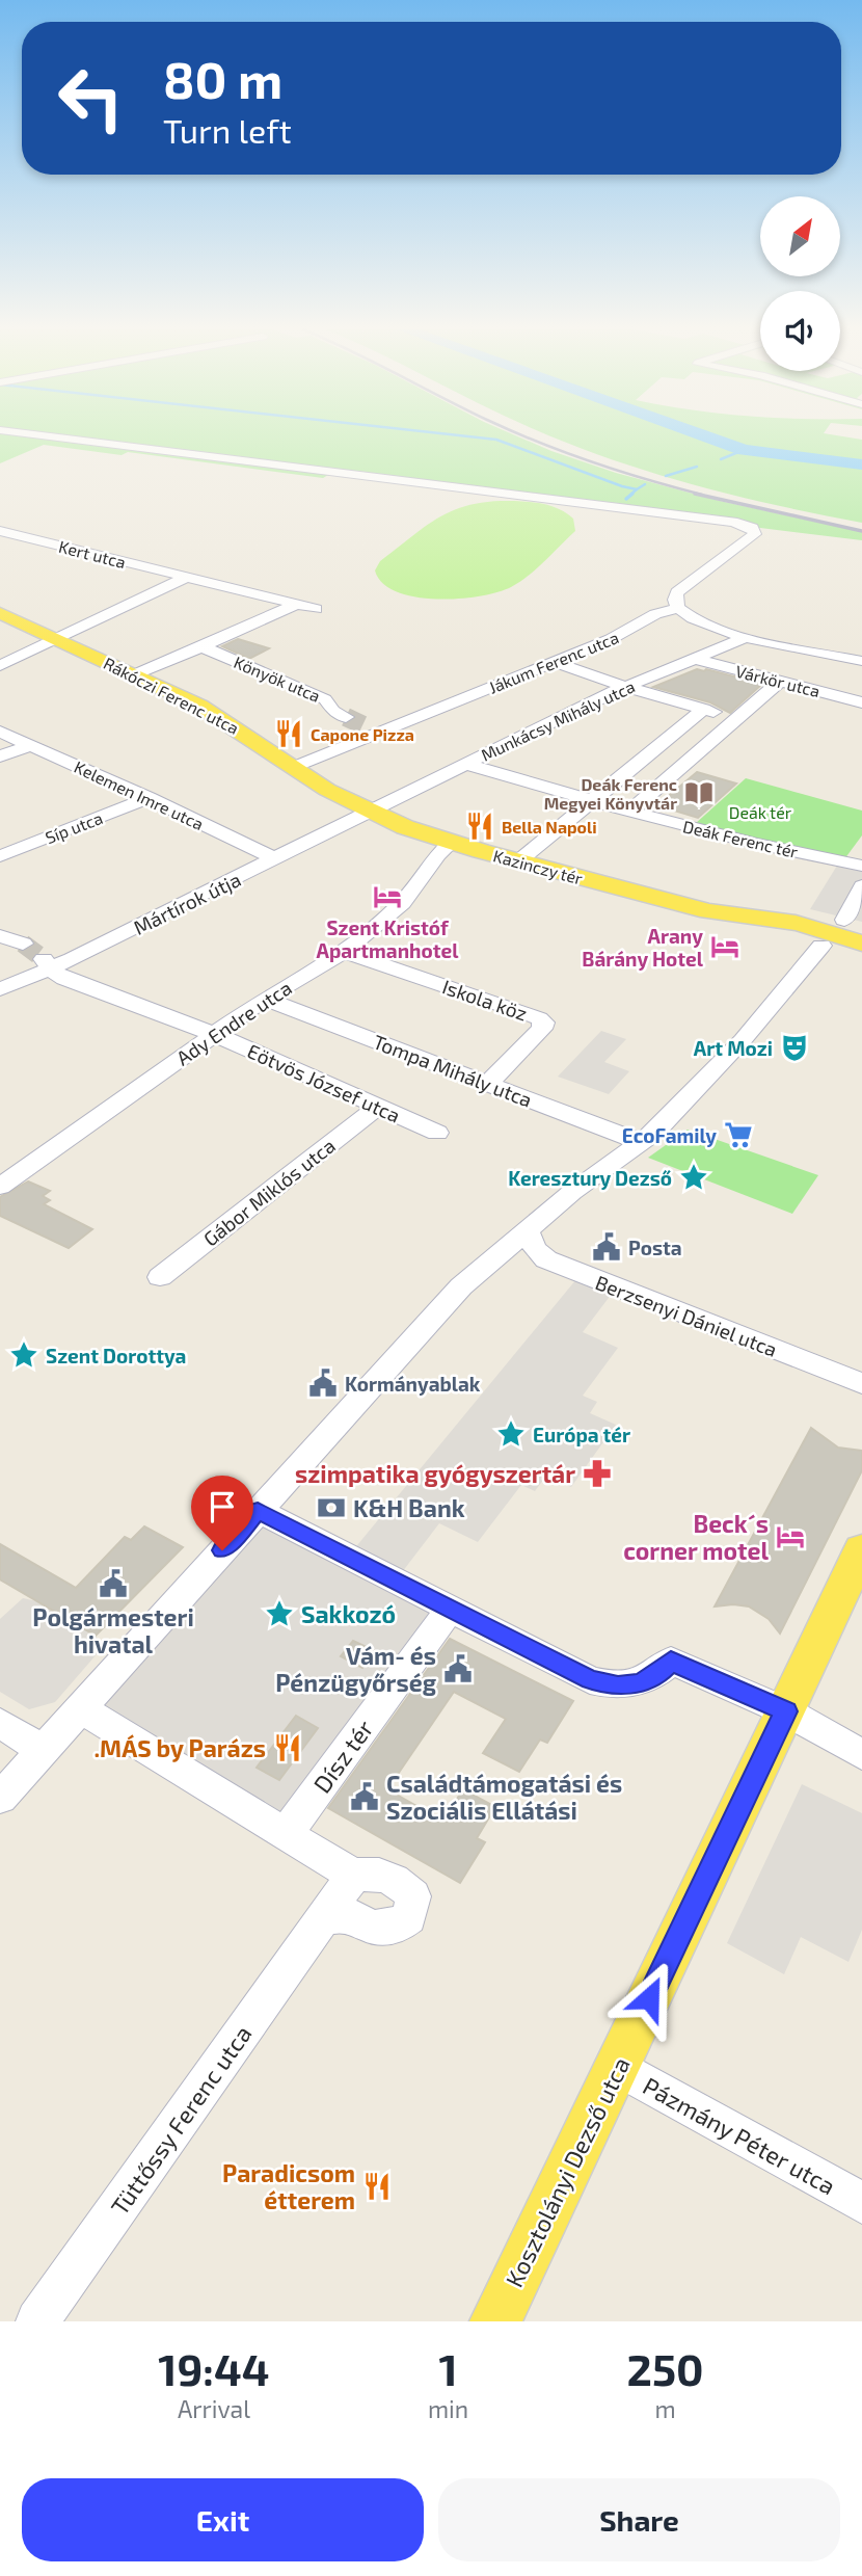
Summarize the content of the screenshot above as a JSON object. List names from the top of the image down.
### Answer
{
  "streets": {
    "main road": ["Rákóczi Ferenc utca", "Kazinczy tér", "Kosztolányi Dezső utca"],
    "street": [
      "Kert utca",
      "Jákum Ferenc utca",
      "Könyök utca",
      "Várkör utca",
      "Munkácsy Mihály utca",
      "Kelemen Imre utca",
      "Síp utca",
      "Deák Ferenc tér",
      "Mártírok útja",
      "Iskola köz",
      "Ady Endre utca",
      "Tompa Mihály utca",
      "Eötvös József utca",
      "Gábor Miklós utca",
      "Berzsenyi Dániel utca",
      "Dísz tér",
      "Tüttőssy Ferenc utca",
      "Pázmány Péter utca"
    ]
  },
  "crossings": [
    ["Kert utca", "Könyök utca"],
    ["Jákum Ferenc utca", "Rákóczi Ferenc utca"],
    ["Könyök utca", "Rákóczi Ferenc utca"],
    ["Várkör utca", "Munkácsy Mihály utca"],
    ["Rákóczi Ferenc utca", "Munkácsy Mihály utca"],
    ["Rákóczi Ferenc utca", "Kazinczy tér"],
    ["Rákóczi Ferenc utca", "Mártírok útja"],
    ["Munkácsy Mihály utca", "Deák Ferenc tér"],
    ["Munkácsy Mihály utca", "Kazinczy tér"],
    ["Munkácsy Mihály utca", "Mártírok útja"],
    ["Kelemen Imre utca", "Síp utca"],
    ["Kelemen Imre utca", "Mártírok útja"],
    ["Kazinczy tér", "Mártírok útja"],
    ["Kazinczy tér", "Ady Endre utca"],
    ["Mártírok útja", "Eötvös József utca"],
    ["Iskola köz", "Ady Endre utca"],
    ["Iskola köz", "Tompa Mihály utca"],
    ["Ady Endre utca", "Tompa Mihály utca"],
    ["Ady Endre utca", "Eötvös József utca"],
    ["Eötvös József utca", "Gábor Miklós utca"],
    ["Pázmány Péter utca", "Kosztolányi Dezső utca"]
  ],
  "parks": ["Deák tér"],
  "places": {
    "restaurant": [
      "Capone Pizza",
      "Bella Napoli",
      ".MÁS by Parázs",
      "Paradicsom étterem"
    ],
    "library": ["Deák Ferenc Megyei Könyvtár"],
    "hotel": ["Szent Kristóf Apartmanhotel", "Arany Bárány Hotel", "Beck´s corner motel"],
    "theatre": ["Art Mozi"],
    "supermarket": ["EcoFamily"],
    "place": [
      "Keresztury Dezső",
      "Szent Dorottya",
      "Európa tér",
      "Sakkozó"
    ],
    "public building": [
      "Posta",
      "Kormányablak",
      "Polgármesteri hivatal",
      "Vám- és Pénzügyőrség",
      "Családtámogatási és Szociális Ellátási"
    ],
    "pharmacy": ["szimpatika gyógyszertár"],
    "bank": ["K&H Bank"]
  },
  "north": "top right",
  "page": {
    "turn": ["80 m", "Turn left"],
    "eta": [
      "19:44",
      "Arrival",
      "1",
      "min",
      "250",
      "m"
    ],
    "buttons": ["Exit", "Share"]
  }
}
